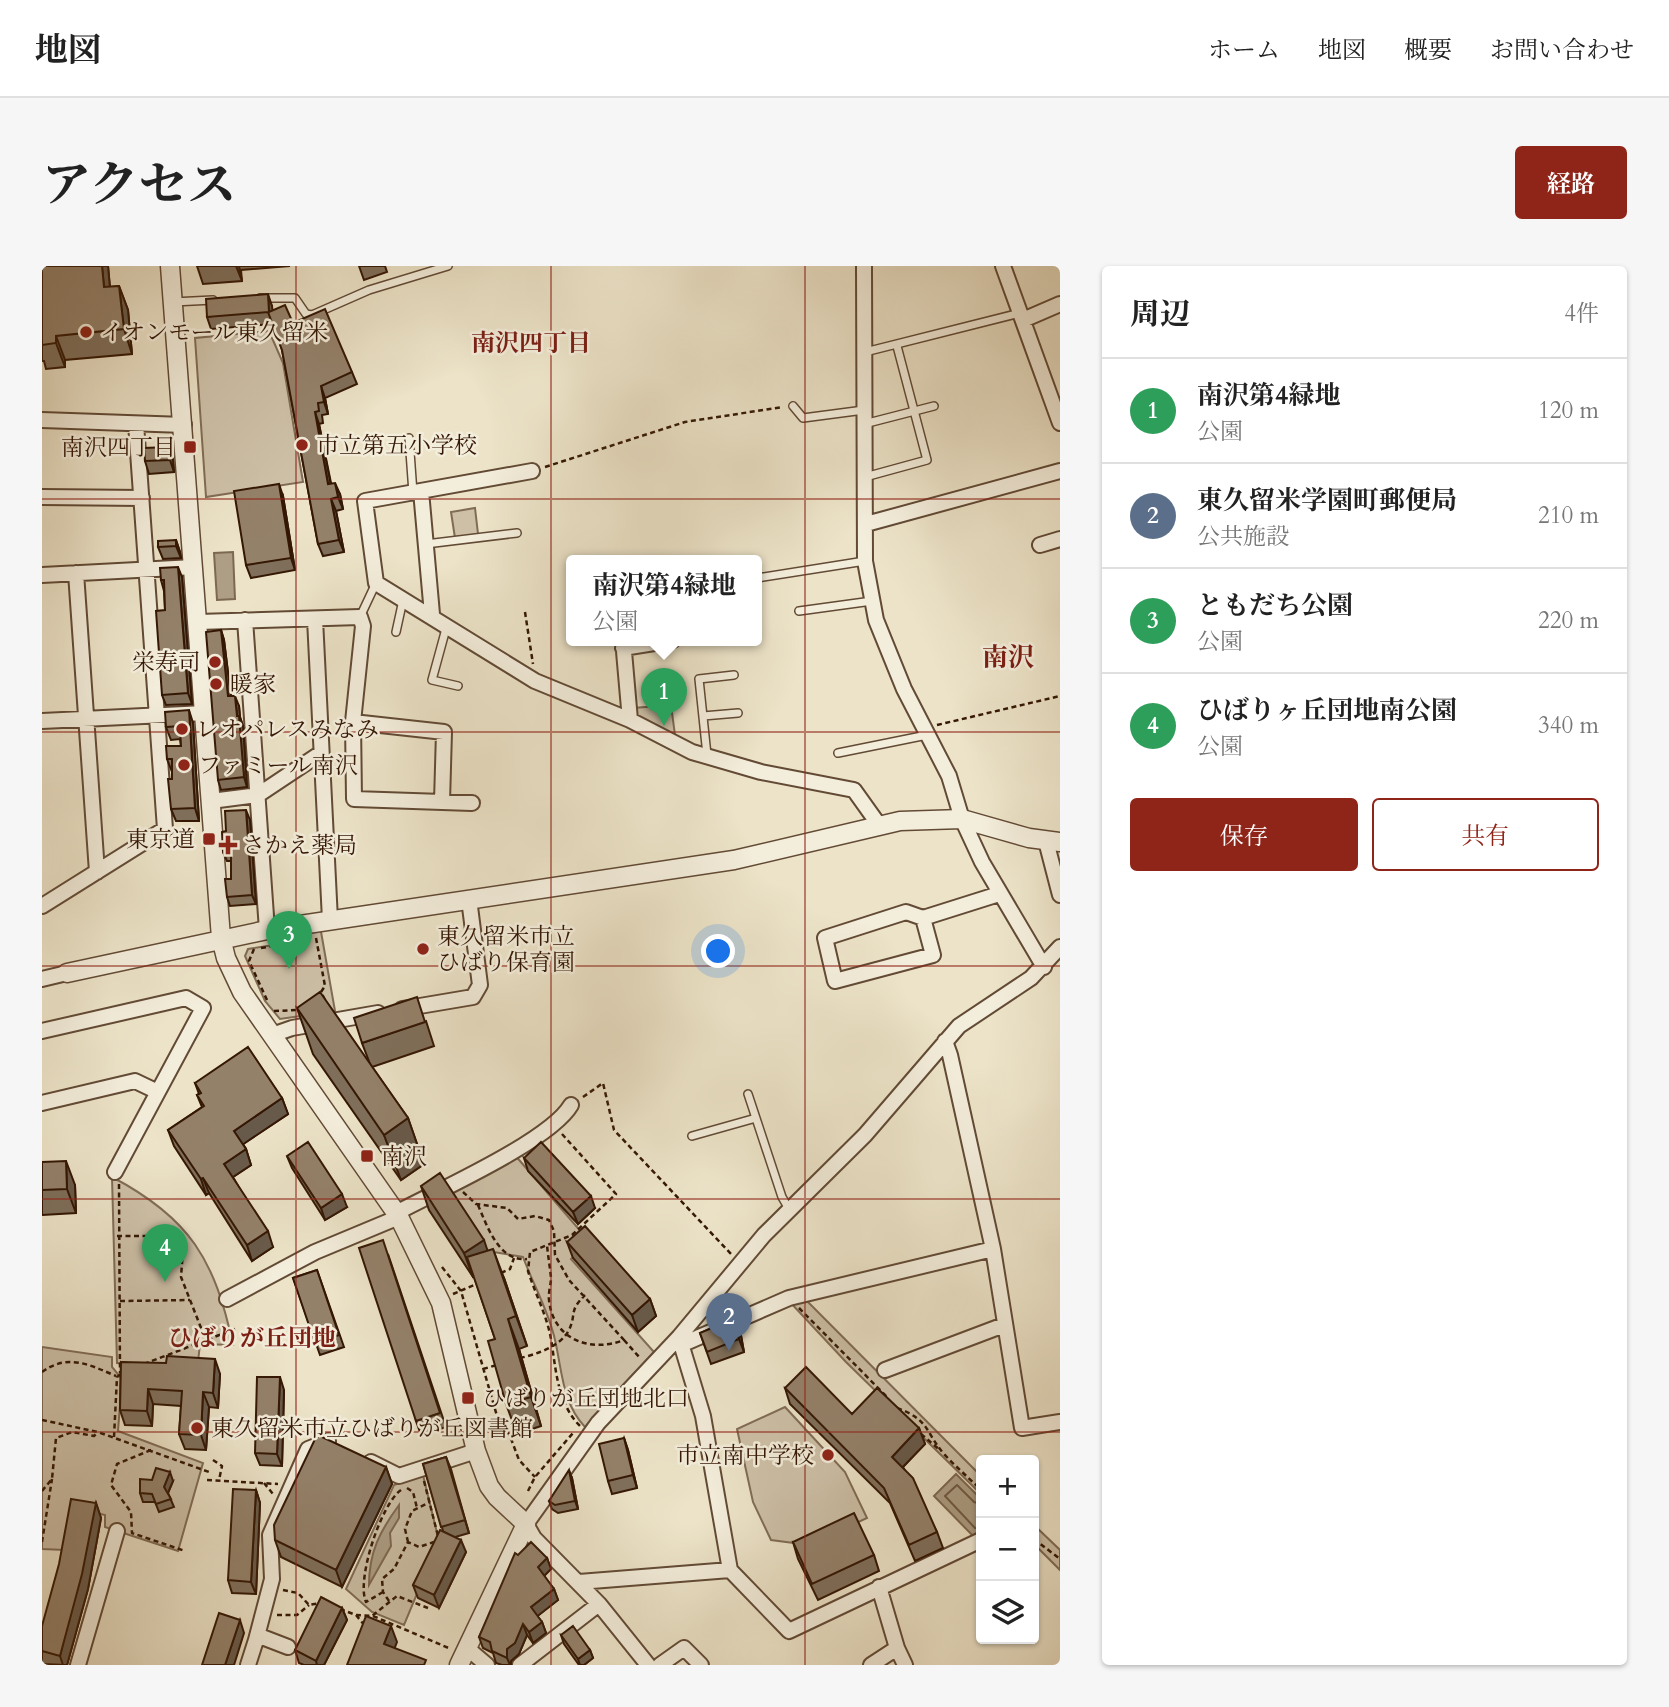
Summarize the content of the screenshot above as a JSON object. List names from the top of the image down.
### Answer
{
  "districts": ["南沢四丁目", "南沢", "ひばりが丘団地"],
  "places": {
    "other": [
      "イオンモール東久留米",
      "市立第五小学校",
      "栄寿司",
      "暖家",
      "レオパレスみなみ",
      "ファミール南沢",
      "東久留米市立 ひばり保育園",
      "東久留米市立ひばりが丘図書館",
      "市立南中学校"
    ],
    "transit": [
      "南沢四丁目",
      "東京道",
      "南沢",
      "ひばりが丘団地北口"
    ],
    "health": ["さかえ薬局"]
  },
  "page": {
    "header": "地図",
    "nav": [
      "ホーム",
      "地図",
      "概要",
      "お問い合わせ"
    ],
    "title": "アクセス",
    "buttons": [
      "経路",
      ["保存", "共有"]
    ],
    "heading": ["周辺", "4件"],
    "list": [
      {
        "mark": "1",
        "name": "南沢第4緑地",
        "note": "公園",
        "value": "120 m"
      },
      {
        "mark": "2",
        "name": "東久留米学園町郵便局",
        "note": "公共施設",
        "value": "210 m"
      },
      {
        "mark": "3",
        "name": "ともだち公園",
        "note": "公園",
        "value": "220 m"
      },
      {
        "mark": "4",
        "name": "ひばりヶ丘団地南公園",
        "note": "公園",
        "value": "340 m"
      }
    ],
    "popup": ["南沢第4緑地", "公園"],
    "pins": [
      "1",
      "3",
      "4",
      "2"
    ],
    "map_buttons": ["+", "−"]
  }
}
